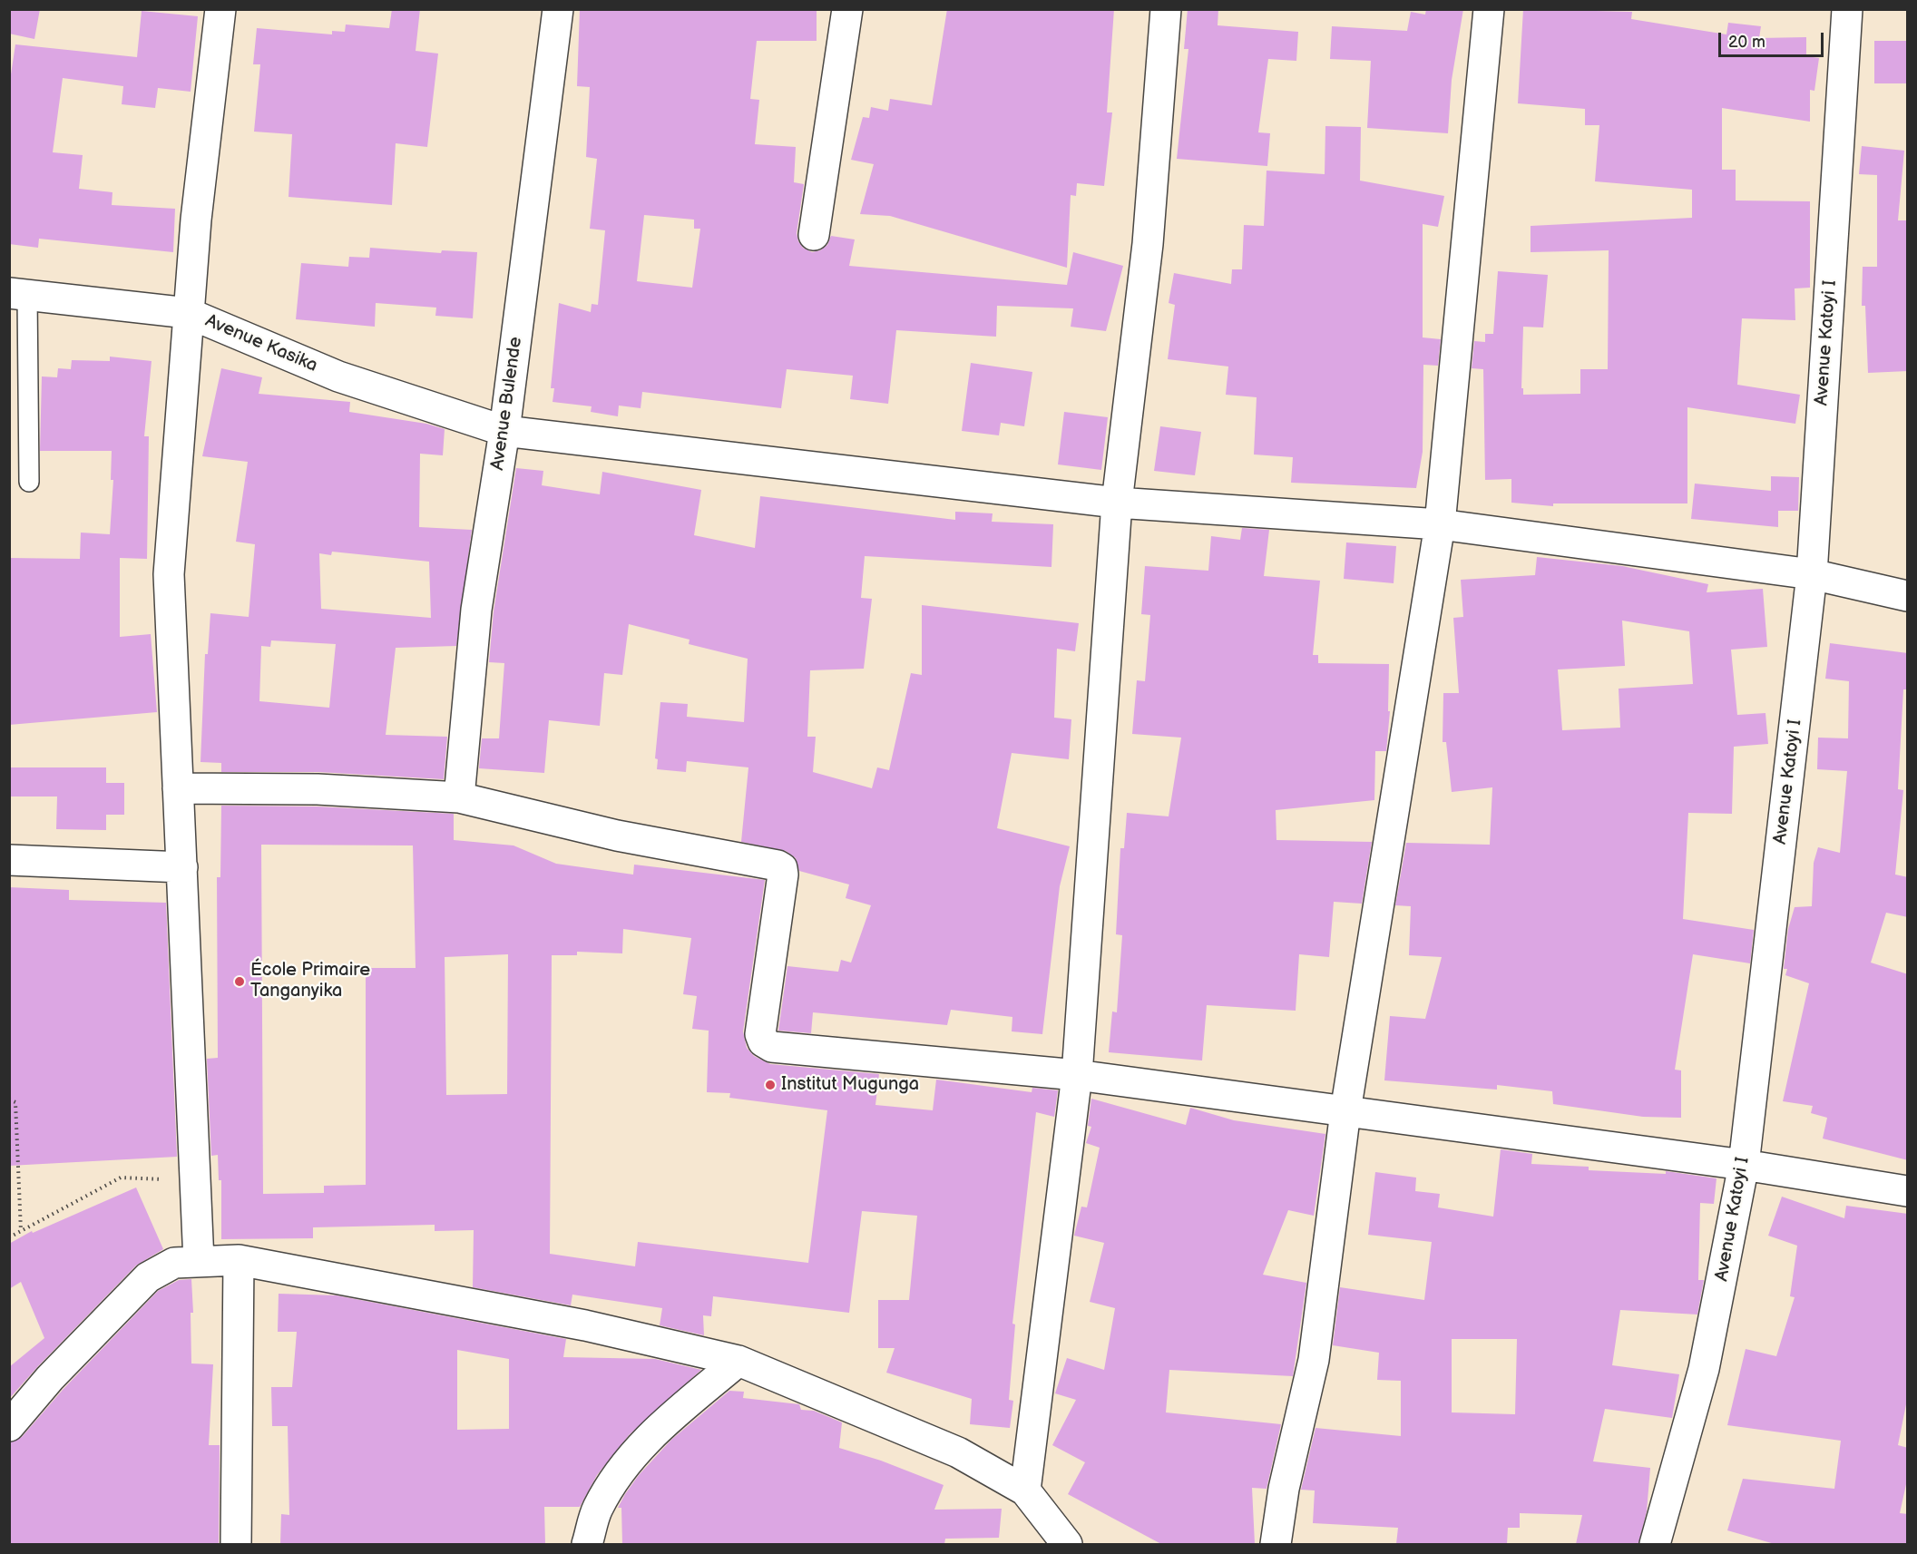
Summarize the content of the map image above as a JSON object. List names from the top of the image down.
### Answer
{
  "streets": {
    "street": ["Avenue Katoyi I", "Avenue Kasika", "Avenue Bulende"]
  },
  "crossings": [
    ["Avenue Katoyi I", "Avenue Kasika"],
    ["Avenue Kasika", "Avenue Bulende"]
  ],
  "places": ["École Primaire Tanganyika", "Institut Mugunga"],
  "scale_bar": "20 m"
}
